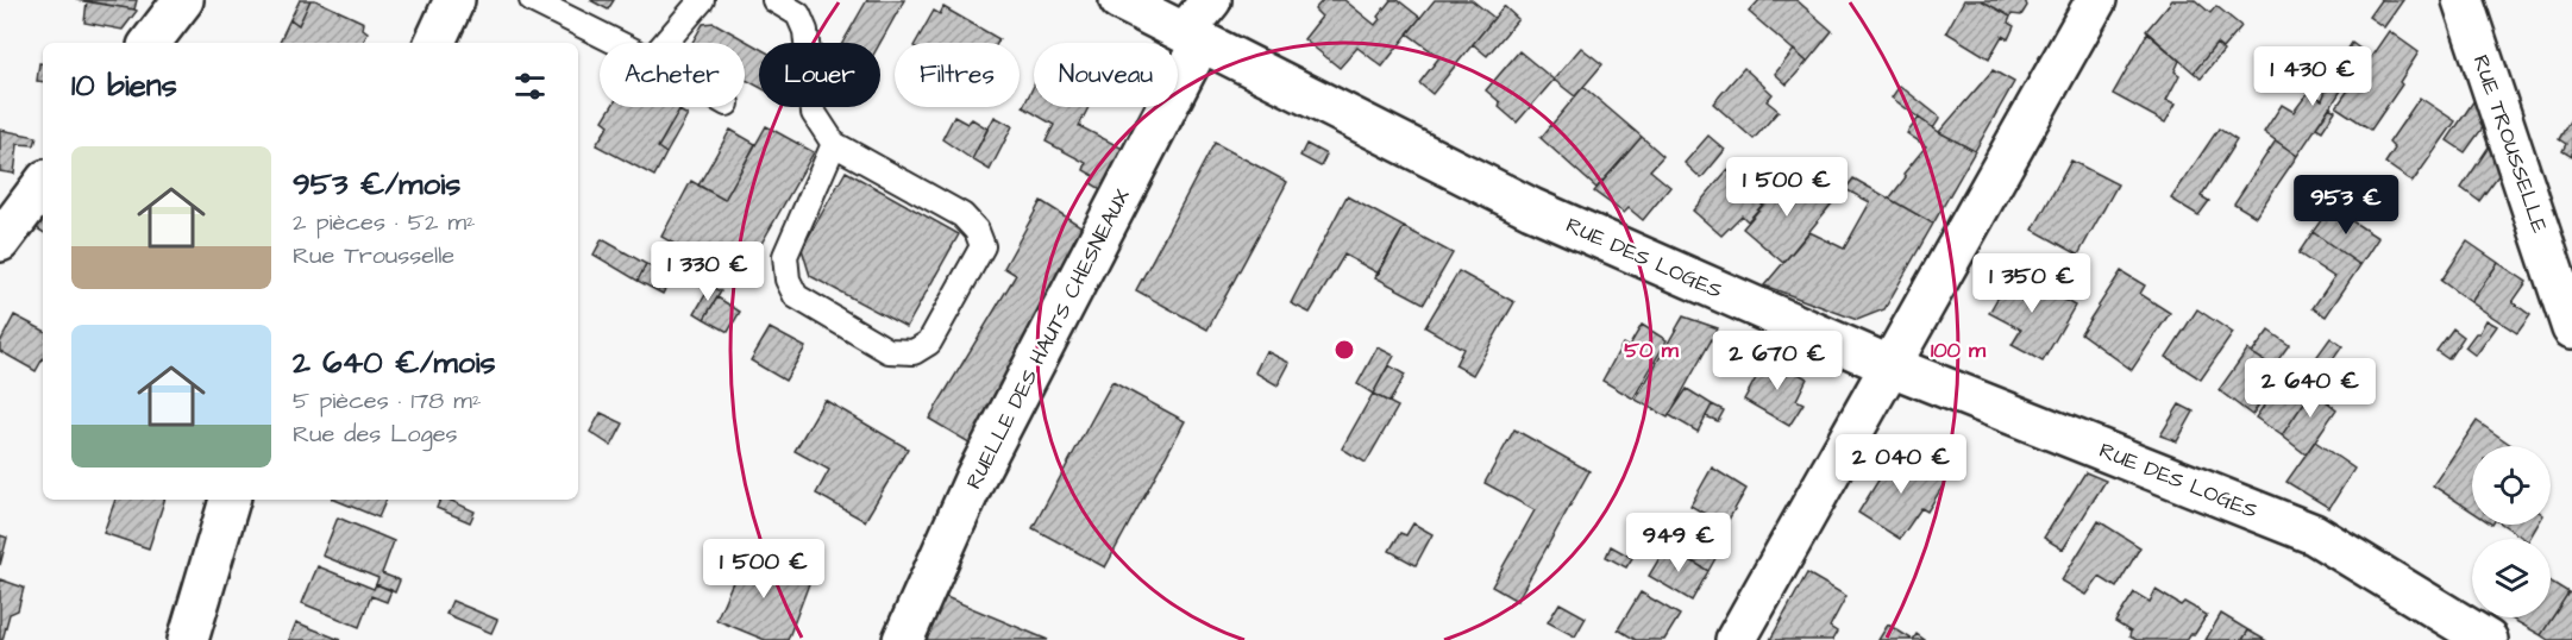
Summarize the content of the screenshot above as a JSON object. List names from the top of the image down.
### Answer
{
  "streets": {
    "street": ["RUE TROUSSELLE", "RUE DES LOGES", "RUELLE DES HAUTS CHESNEAUX"]
  },
  "crossings": [
    ["RUE DES LOGES", "RUELLE DES HAUTS CHESNEAUX"]
  ],
  "page": {
    "chip": [
      "Acheter",
      "Louer",
      "Filtres",
      "Nouveau"
    ],
    "heading": "10 biens",
    "price": [
      "1 430 €",
      "1 500 €",
      "953 €",
      "1 330 €",
      "1 350 €",
      "2 670 €",
      "2 640 €",
      "2 040 €",
      "949 €",
      "1 500 €"
    ],
    "list": [
      {
        "name": "953 €/mois",
        "note": "2 pièces · 52 m² · Rue Trousselle"
      },
      {
        "name": "2 640 €/mois",
        "note": "5 pièces · 178 m² · Rue des Loges"
      }
    ]
  },
  "rings": ["50 m", "100 m"]
}
